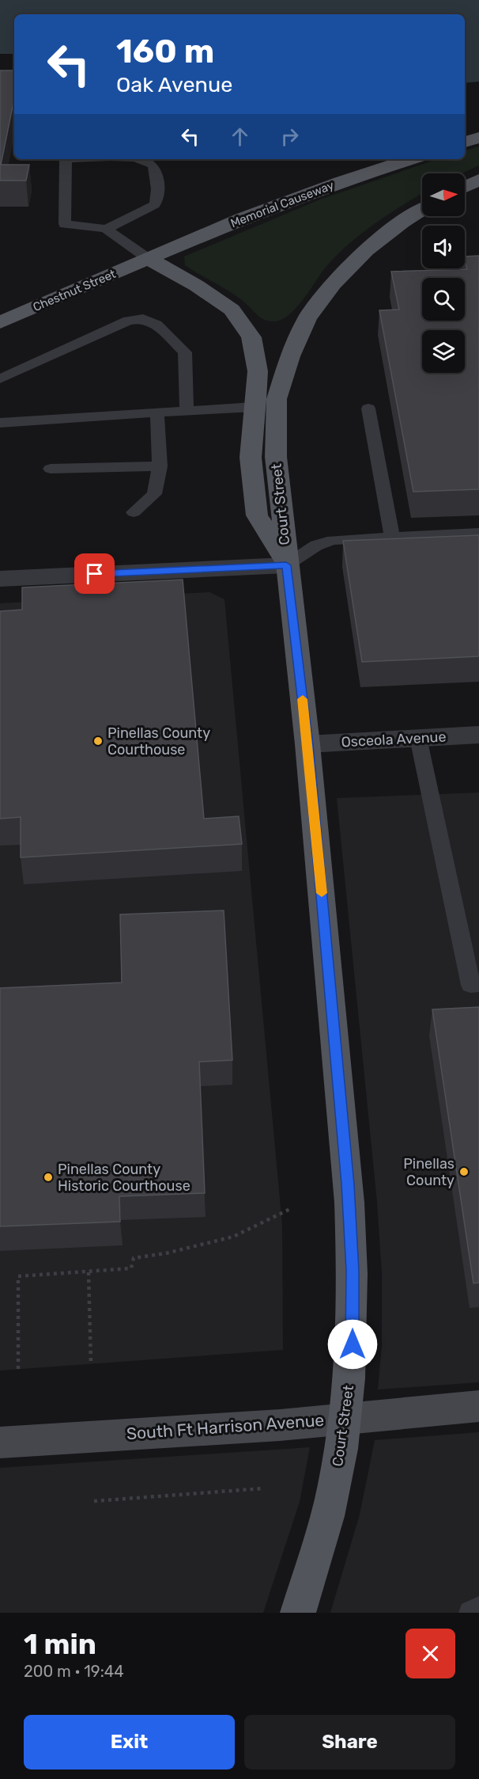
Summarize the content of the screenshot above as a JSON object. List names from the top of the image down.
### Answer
{
  "streets": {
    "main road": ["Memorial Causeway", "Chestnut Street", "Court Street"],
    "street": ["Osceola Avenue", "South Ft Harrison Avenue"]
  },
  "crossings": [
    ["Memorial Causeway", "Chestnut Street"],
    ["Court Street", "Osceola Avenue"],
    ["Court Street", "South Ft Harrison Avenue"]
  ],
  "places": ["Pinellas County Courthouse", "Pinellas County", "Pinellas County Historic Courthouse"],
  "north": "right",
  "page": {
    "turn": ["160 m", "Oak Avenue"],
    "heading": ["1 min", "200 m · 19:44"],
    "buttons": ["Exit", "Share"]
  }
}
